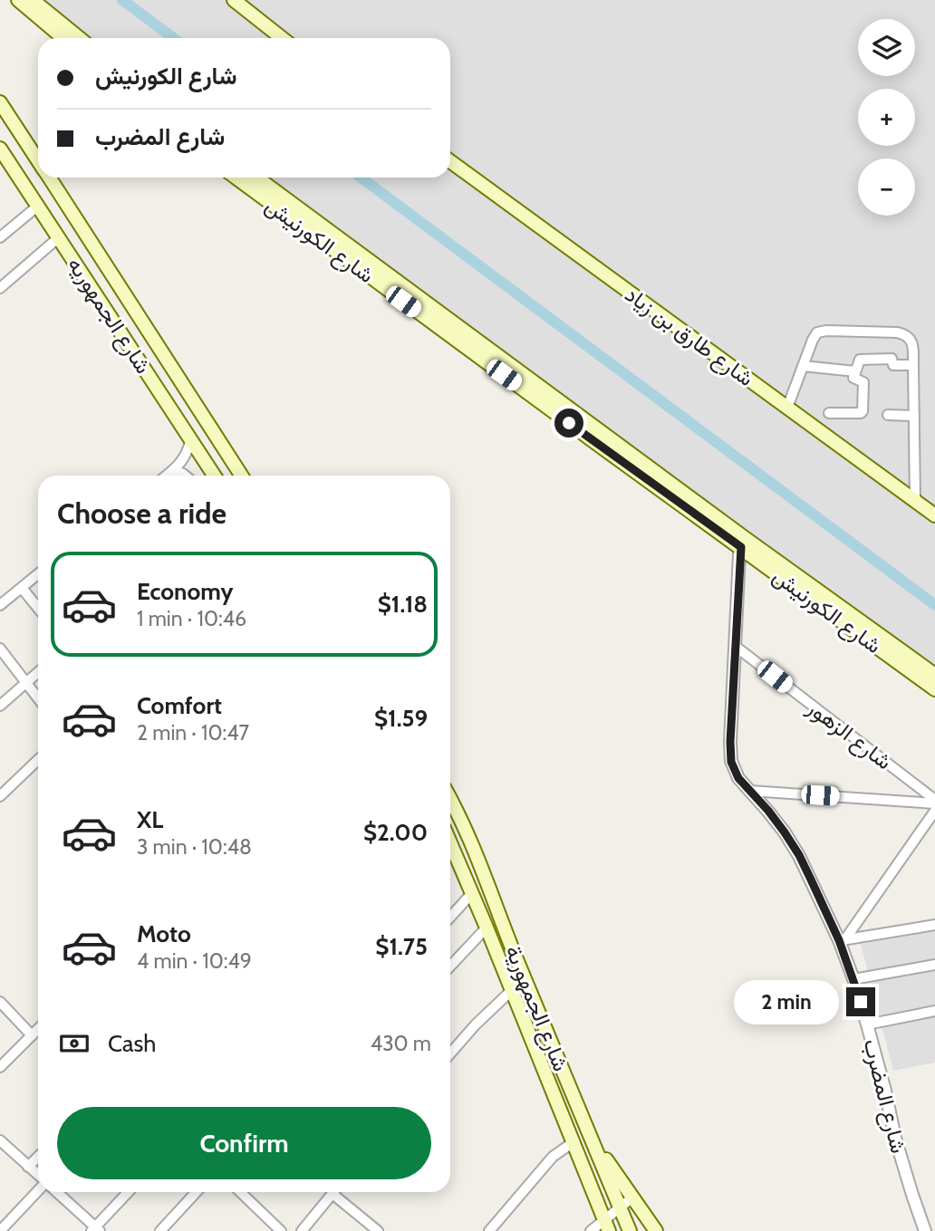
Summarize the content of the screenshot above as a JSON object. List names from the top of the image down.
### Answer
{
  "streets": {
    "main road": [
      "شارع الكورنيش",
      "شارع الجمهوريه",
      "شارع طارق بن زياد",
      "شارع الجمهورية"
    ],
    "street": ["شارع الزهور", "شارع المضرب"]
  },
  "crossings": [
    ["شارع الكورنيش", "شارع المضرب"],
    ["شارع الزهور", "شارع المضرب"]
  ],
  "page": {
    "map_buttons": ["+", "−"],
    "banner": ["شارع الكورنيش", "شارع المضرب"],
    "heading": "Choose a ride",
    "list": [
      {
        "name": "Economy",
        "note": "1 min · 10:46",
        "value": "$1.18"
      },
      {
        "name": "Comfort",
        "note": "2 min · 10:47",
        "value": "$1.59"
      },
      {
        "name": "XL",
        "note": "3 min · 10:48",
        "value": "$2.00"
      },
      {
        "name": "Moto",
        "note": "4 min · 10:49",
        "value": "$1.75"
      }
    ],
    "bubble": "2 min",
    "pay": ["Cash", "430 m"],
    "buttons": "Confirm"
  }
}
